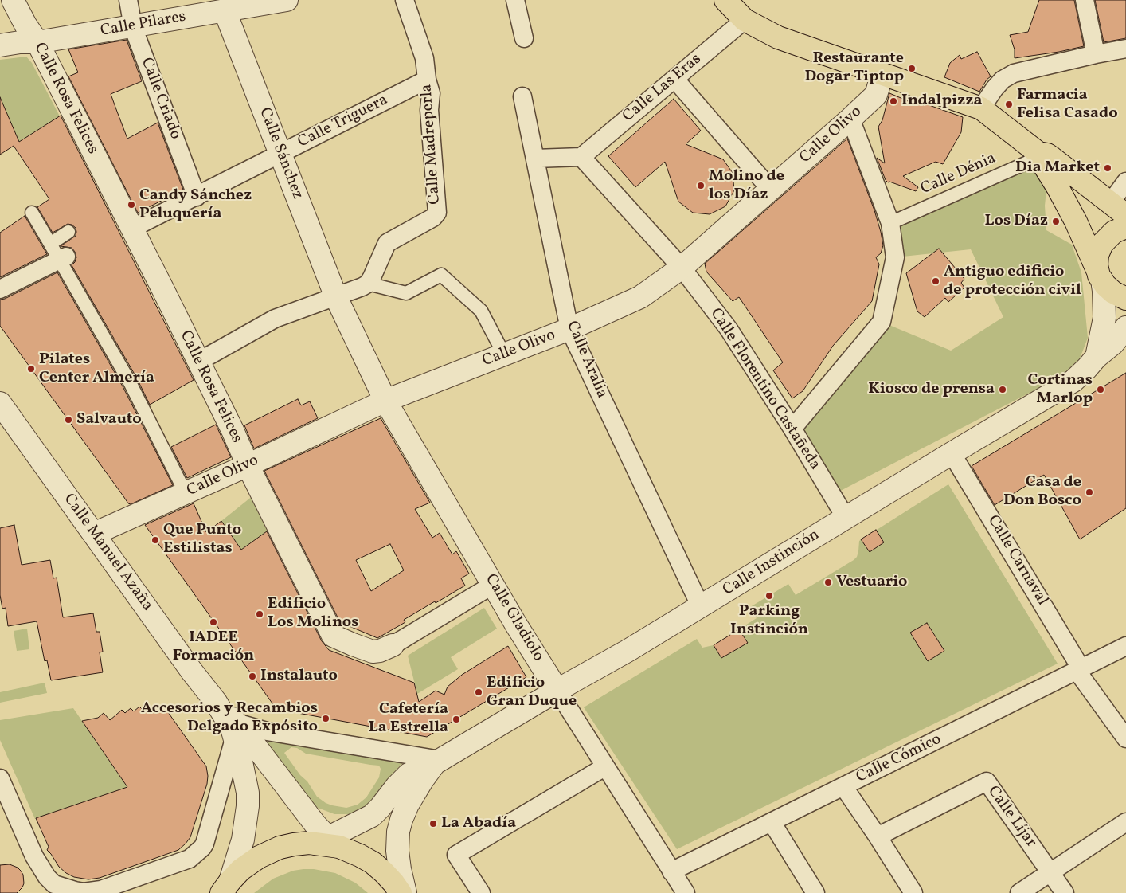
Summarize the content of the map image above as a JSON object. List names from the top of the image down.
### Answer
{
  "streets": {
    "street": [
      "Calle Pilares",
      "Calle Las Eras",
      "Calle Rosa Felices",
      "Calle Criado",
      "Calle Triguera",
      "Calle Olivo",
      "Calle Madreperla",
      "Calle Sánchez",
      "Calle Dénia",
      "Calle Aralia",
      "Calle Florentino Castañeda",
      "Calle Manuel Azaña",
      "Calle Carnaval",
      "Calle Instinción",
      "Calle Gladiolo",
      "Calle Cómico",
      "Calle Líjar"
    ]
  },
  "crossings": [
    ["Calle Pilares", "Calle Rosa Felices"],
    ["Calle Pilares", "Calle Criado"],
    ["Calle Pilares", "Calle Sánchez"],
    ["Calle Las Eras", "Calle Florentino Castañeda"],
    ["Calle Rosa Felices", "Calle Triguera"],
    ["Calle Rosa Felices", "Calle Olivo"],
    ["Calle Rosa Felices", "Calle Gladiolo"],
    ["Calle Criado", "Calle Triguera"],
    ["Calle Triguera", "Calle Madreperla"],
    ["Calle Triguera", "Calle Sánchez"],
    ["Calle Olivo", "Calle Sánchez"],
    ["Calle Olivo", "Calle Aralia"],
    ["Calle Olivo", "Calle Florentino Castañeda"],
    ["Calle Olivo", "Calle Manuel Azaña"],
    ["Calle Olivo", "Calle Gladiolo"],
    ["Calle Sánchez", "Calle Gladiolo"],
    ["Calle Aralia", "Calle Instinción"],
    ["Calle Florentino Castañeda", "Calle Instinción"],
    ["Calle Manuel Azaña", "Calle Instinción"],
    ["Calle Carnaval", "Calle Instinción"],
    ["Calle Carnaval", "Calle Cómico"],
    ["Calle Instinción", "Calle Gladiolo"],
    ["Calle Gladiolo", "Calle Cómico"]
  ],
  "places": [
    "Restaurante Dogar Tiptop",
    "Indalpizza",
    "Farmacia Felisa Casado",
    "Dia Market",
    "Molino de los Díaz",
    "Candy Sánchez Peluquería",
    "Los Díaz",
    "Antiguo edificio de protección civil",
    "Pilates Center Almería",
    "Kiosco de prensa",
    "Cortinas Marlop",
    "Salvauto",
    "Casa de Don Bosco",
    "Que Punto Estilistas",
    "Vestuario",
    "Parking Instinción",
    "Edificio Los Molinos",
    "IADEE Formación",
    "Instalauto",
    "Edificio Gran Duque",
    "Accesorios y Recambios Delgado Expósito",
    "Cafetería La Estrella",
    "La Abadía"
  ]
}
